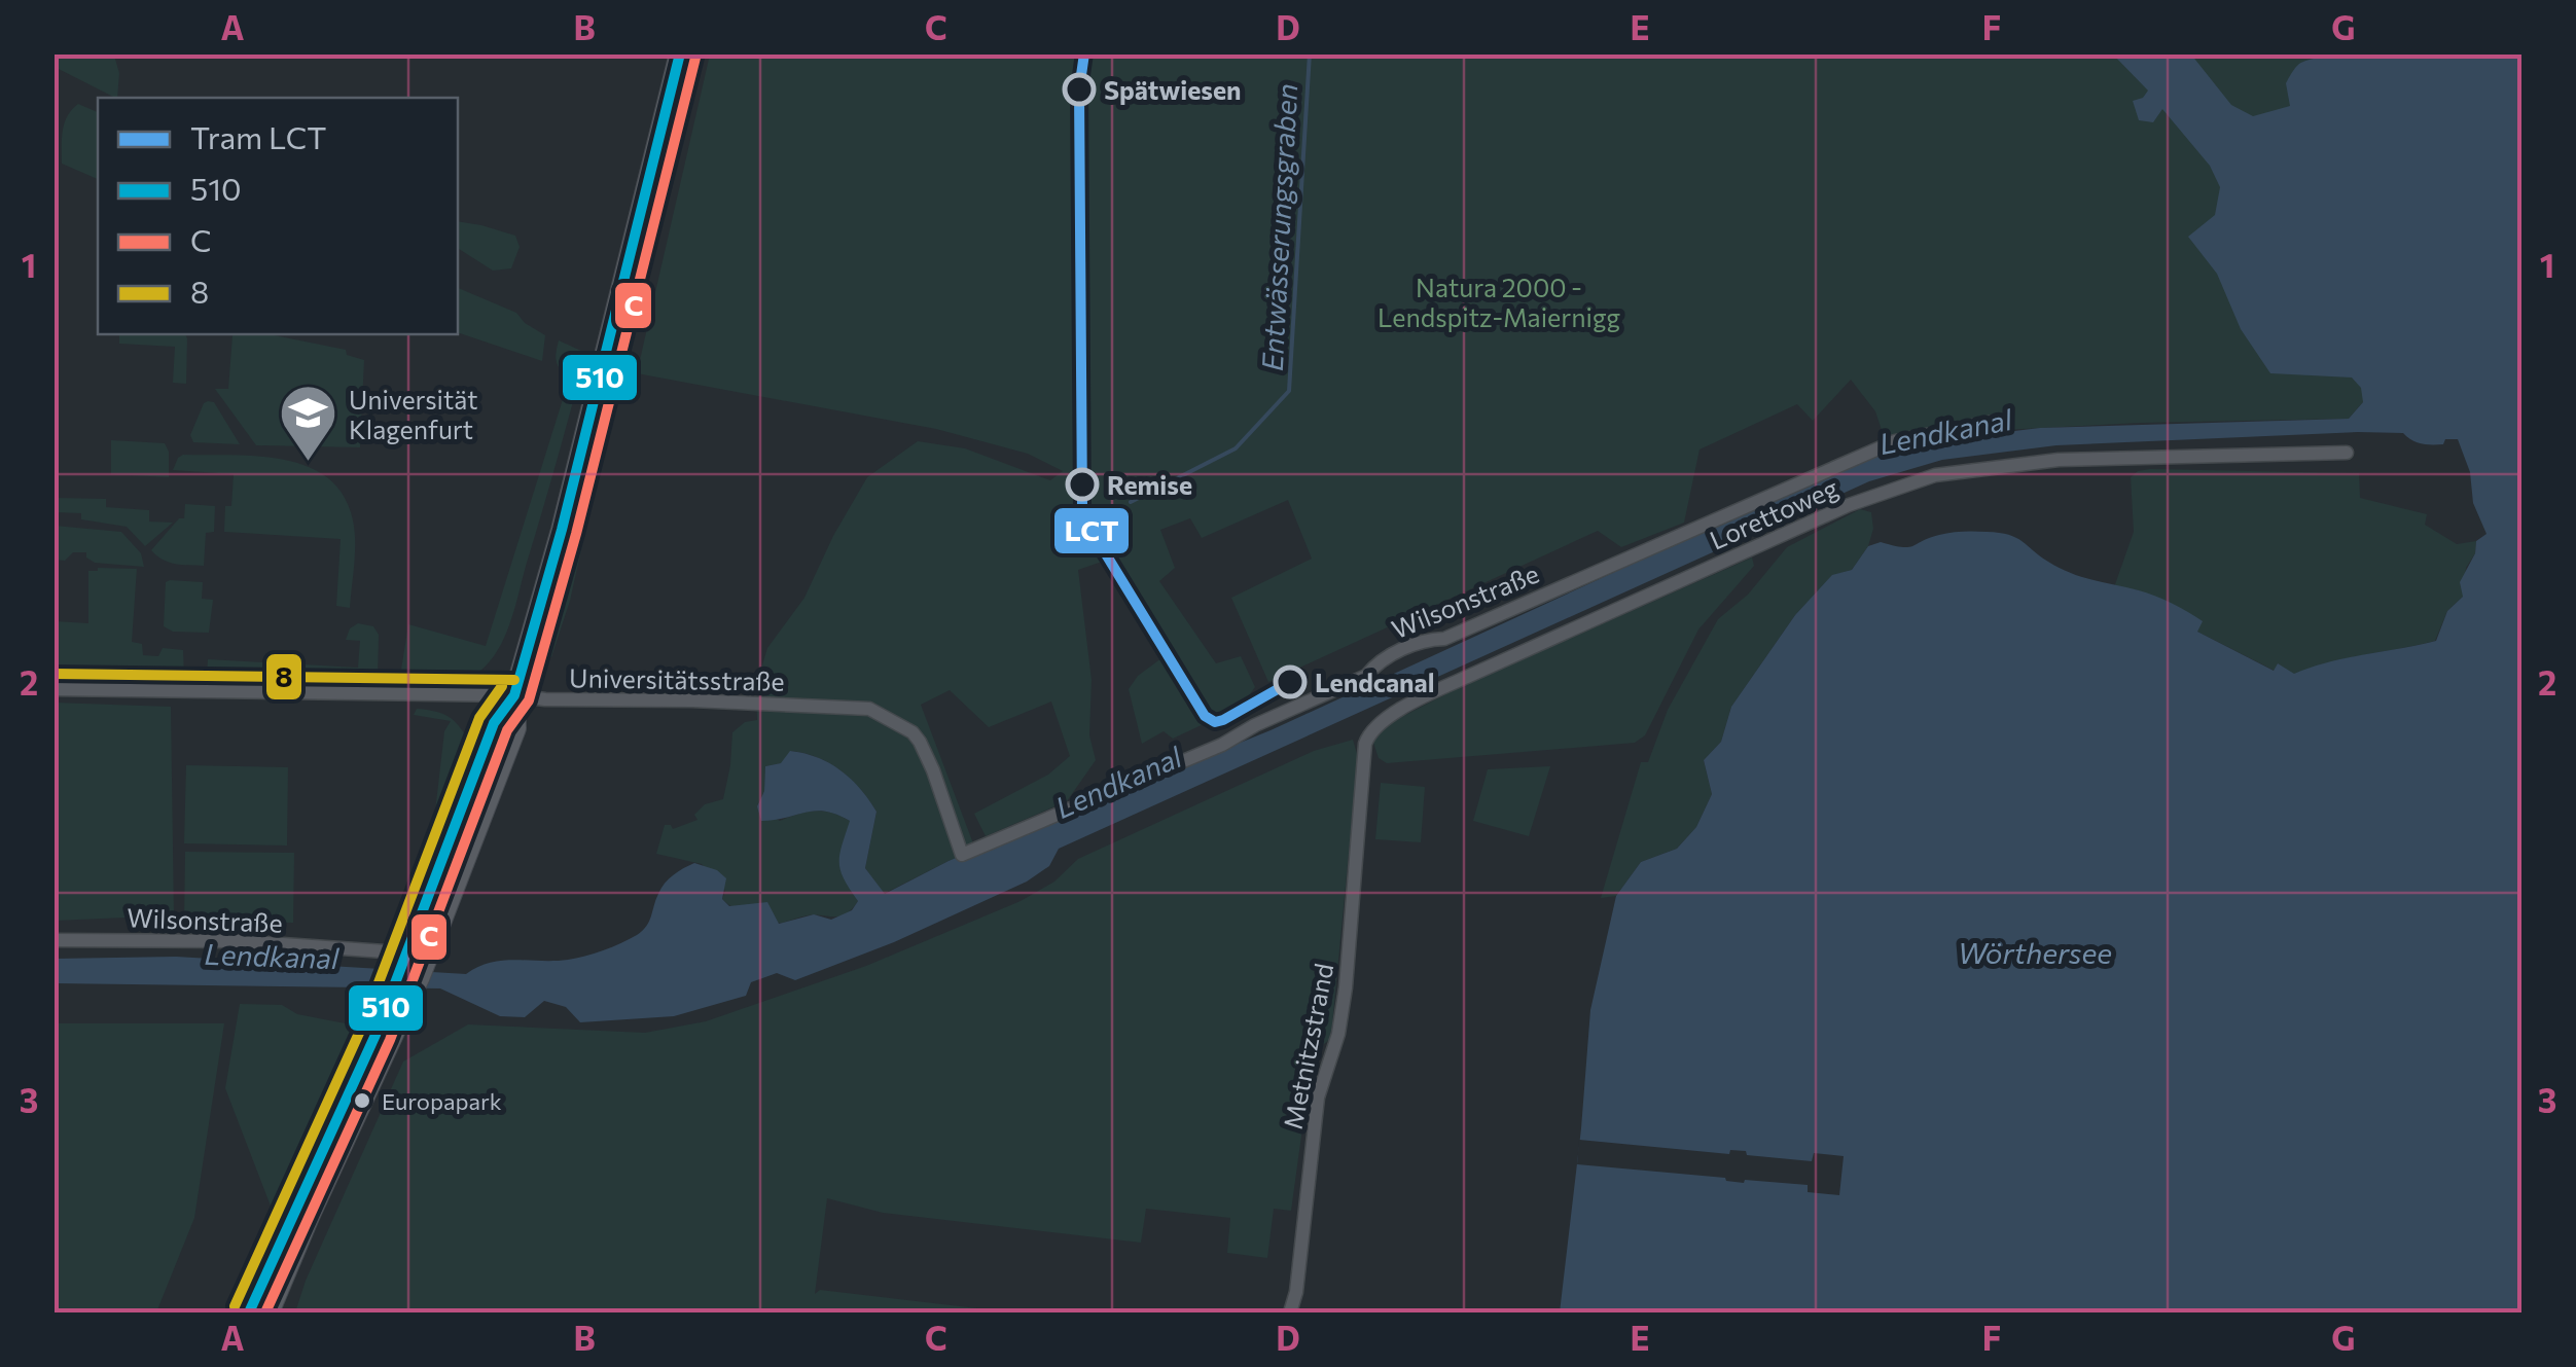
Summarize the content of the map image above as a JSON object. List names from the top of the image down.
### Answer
{
  "streets": {
    "street": [
      "Lorettoweg",
      "Wilsonstraße",
      "Universitätsstraße",
      "Metnitzstrand"
    ]
  },
  "crossings": [
    ["Lorettoweg", "Metnitzstrand"],
    ["Wilsonstraße", "Universitätsstraße"]
  ],
  "water": ["Entwässerungsgraben", "Lendkanal", "Wörthersee"],
  "parks": ["Natura 2000 - Lendspitz-Maiernigg"],
  "places": {
    "other": [
      "Spätwiesen",
      "Remise",
      "Lendcanal",
      "Europapark"
    ],
    "school or university": ["Universität Klagenfurt"]
  },
  "lines": [
    "tram line LCT",
    "transit line 510",
    "transit line C",
    "transit line 8"
  ],
  "legend": [
    "Tram LCT",
    "510",
    "C",
    "8"
  ],
  "grid": {
    "columns": [
      "A",
      "B",
      "C",
      "D",
      "E",
      "F",
      "G"
    ],
    "rows": ["1", "2", "3"]
  }
}
